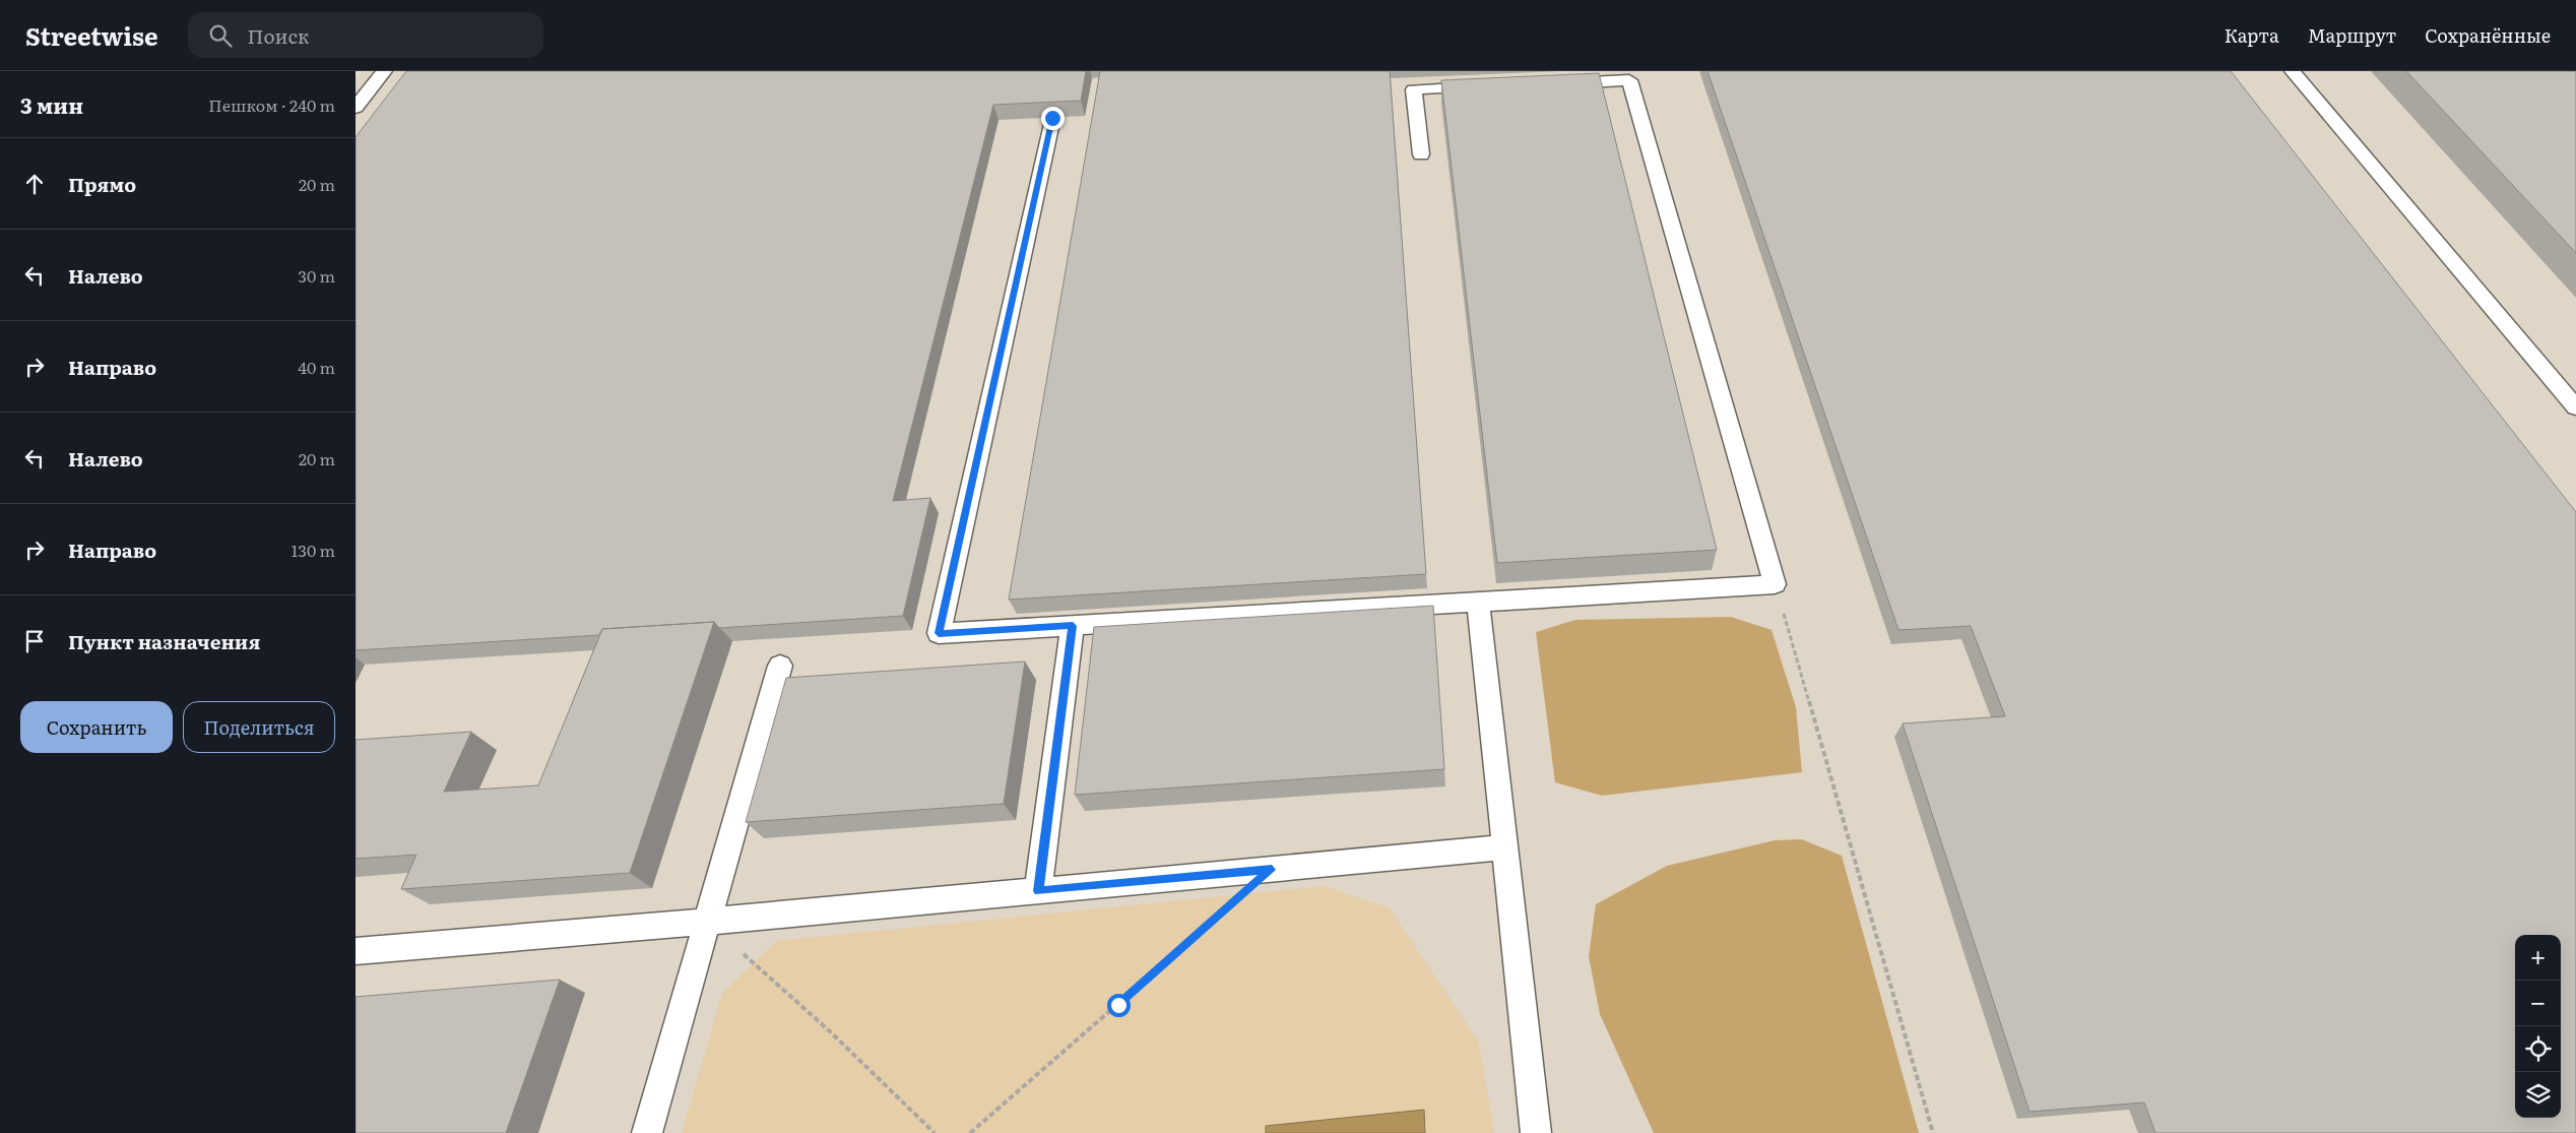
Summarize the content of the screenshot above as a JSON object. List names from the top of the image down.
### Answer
{
  "page": {
    "header": "Streetwise",
    "search": "Поиск",
    "nav": ["Карта", "Маршрут", "Сохранённые"],
    "heading": ["3 мин", "Пешком · 240 m"],
    "list": [
      ["Прямо", "20 m"],
      ["Налево", "30 m"],
      ["Направо", "40 m"],
      ["Налево", "20 m"],
      ["Направо", "130 m"],
      "Пункт назначения"
    ],
    "buttons": ["Сохранить", "Поделиться"],
    "map_buttons": ["+", "−"]
  }
}
